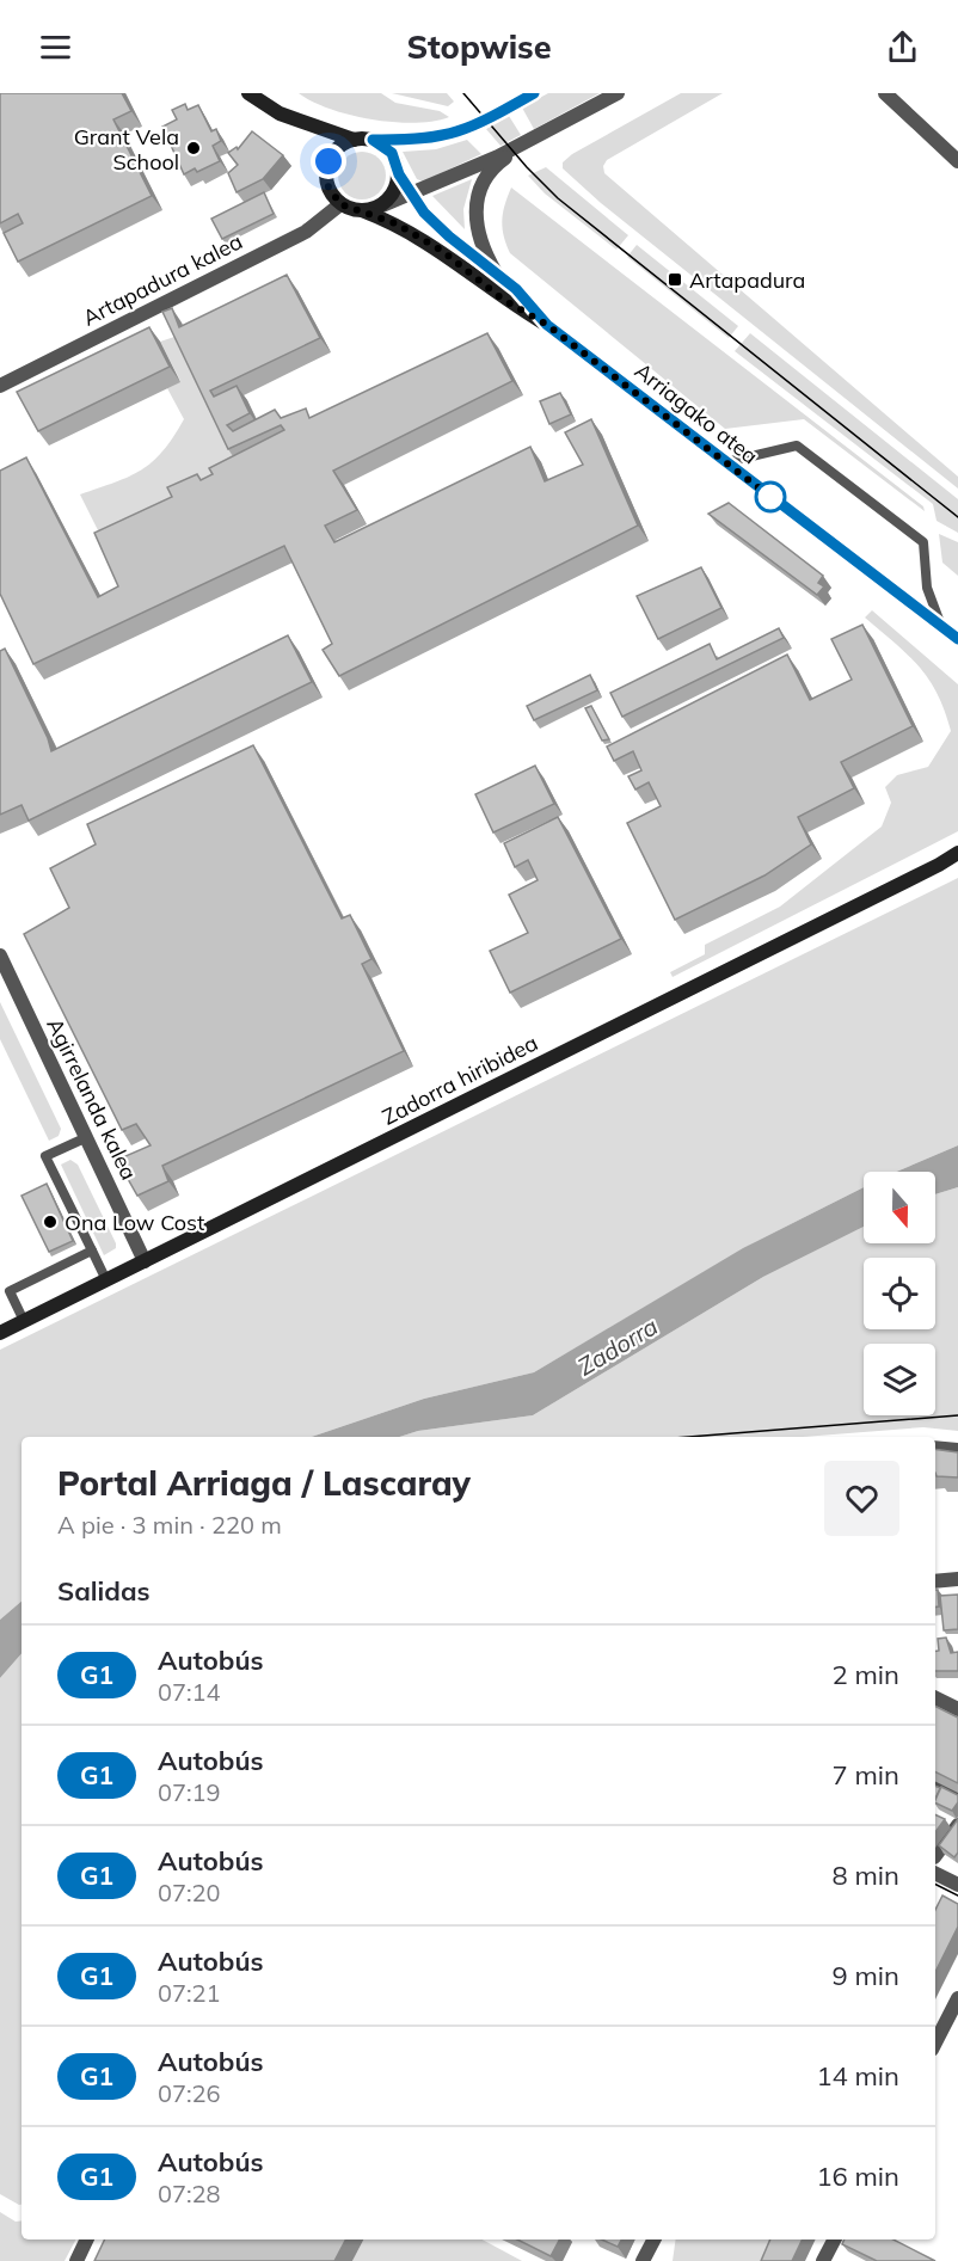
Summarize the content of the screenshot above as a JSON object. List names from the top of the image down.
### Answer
{
  "streets": {
    "main road": ["Arriagako atea", "Zadorra hiribidea"],
    "street": ["Artapadura kalea", "Agirrelanda kalea"]
  },
  "crossings": [
    ["Artapadura kalea", "Arriagako atea"],
    ["Zadorra hiribidea", "Agirrelanda kalea"]
  ],
  "water": ["Zadorra"],
  "places": {
    "other": ["Grant Vela School", "Ona Low Cost"],
    "transit": ["Artapadura"]
  },
  "lines": ["bus line G1"],
  "north": "bottom",
  "page": {
    "header": "Stopwise",
    "heading": [
      ["Portal Arriaga / Lascaray", "A pie · 3 min · 220 m"],
      "Salidas"
    ],
    "list": [
      {
        "mark": "G1",
        "name": "Autobús",
        "note": "07:14",
        "value": "2 min"
      },
      {
        "mark": "G1",
        "name": "Autobús",
        "note": "07:19",
        "value": "7 min"
      },
      {
        "mark": "G1",
        "name": "Autobús",
        "note": "07:20",
        "value": "8 min"
      },
      {
        "mark": "G1",
        "name": "Autobús",
        "note": "07:21",
        "value": "9 min"
      },
      {
        "mark": "G1",
        "name": "Autobús",
        "note": "07:26",
        "value": "14 min"
      },
      {
        "mark": "G1",
        "name": "Autobús",
        "note": "07:28",
        "value": "16 min"
      }
    ]
  }
}
